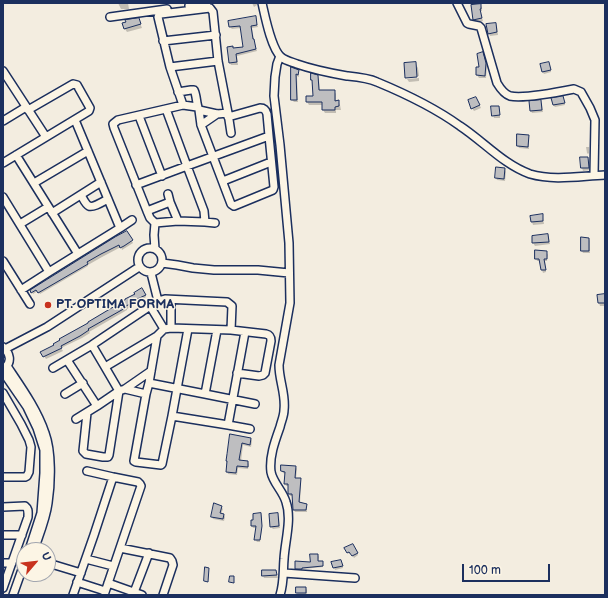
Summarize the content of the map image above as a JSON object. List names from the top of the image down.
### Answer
{
  "places": ["PT. OPTIMA FORMA"],
  "scale_bar": "100 m",
  "north": "top right"
}
